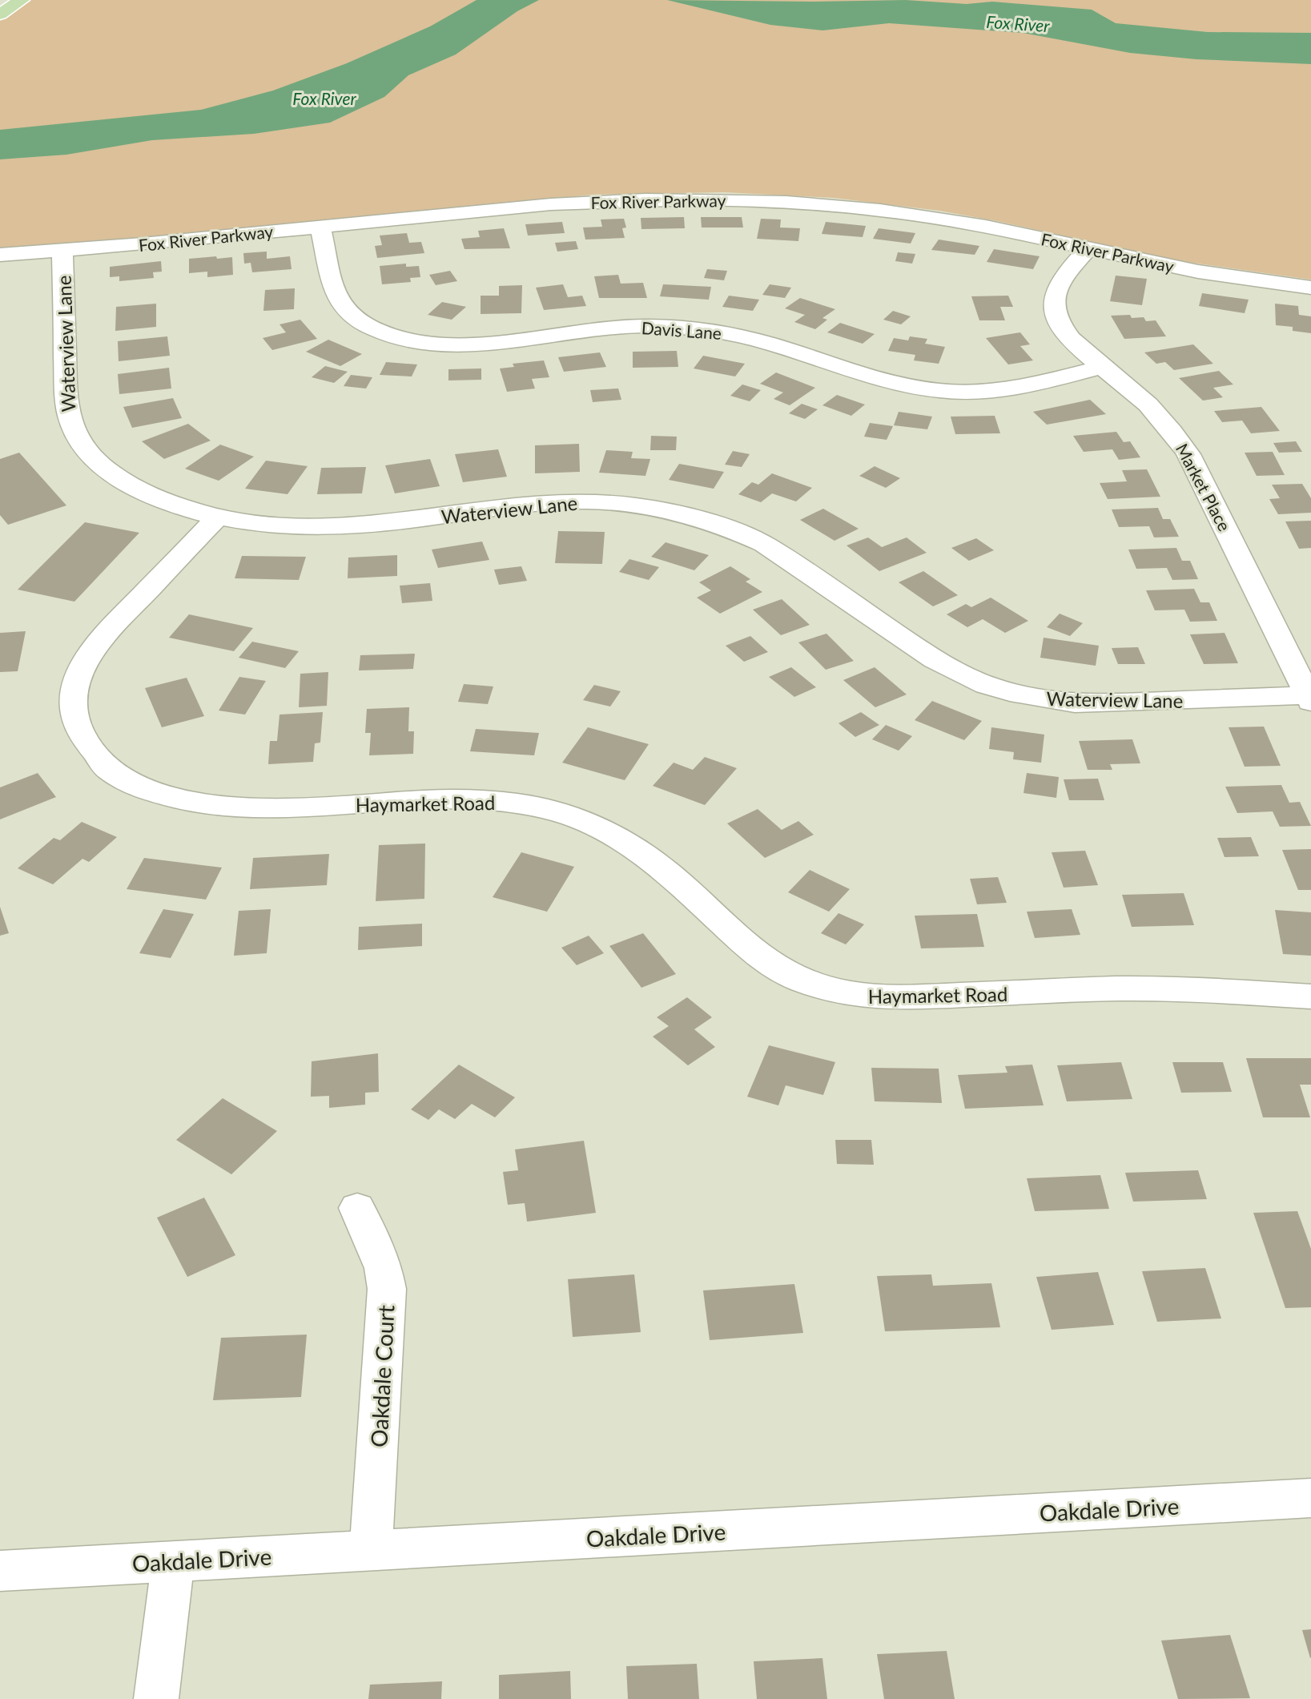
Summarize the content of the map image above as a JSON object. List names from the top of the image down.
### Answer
{
  "streets": {
    "street": [
      "Fox River Parkway",
      "Davis Lane",
      "Waterview Lane",
      "Market Place",
      "Haymarket Road",
      "Oakdale Court",
      "Oakdale Drive"
    ]
  },
  "crossings": [
    ["Fox River Parkway", "Davis Lane"],
    ["Fox River Parkway", "Waterview Lane"],
    ["Fox River Parkway", "Market Place"],
    ["Davis Lane", "Market Place"],
    ["Waterview Lane", "Market Place"],
    ["Waterview Lane", "Haymarket Road"],
    ["Oakdale Court", "Oakdale Drive"]
  ],
  "water": ["Fox River"]
}
